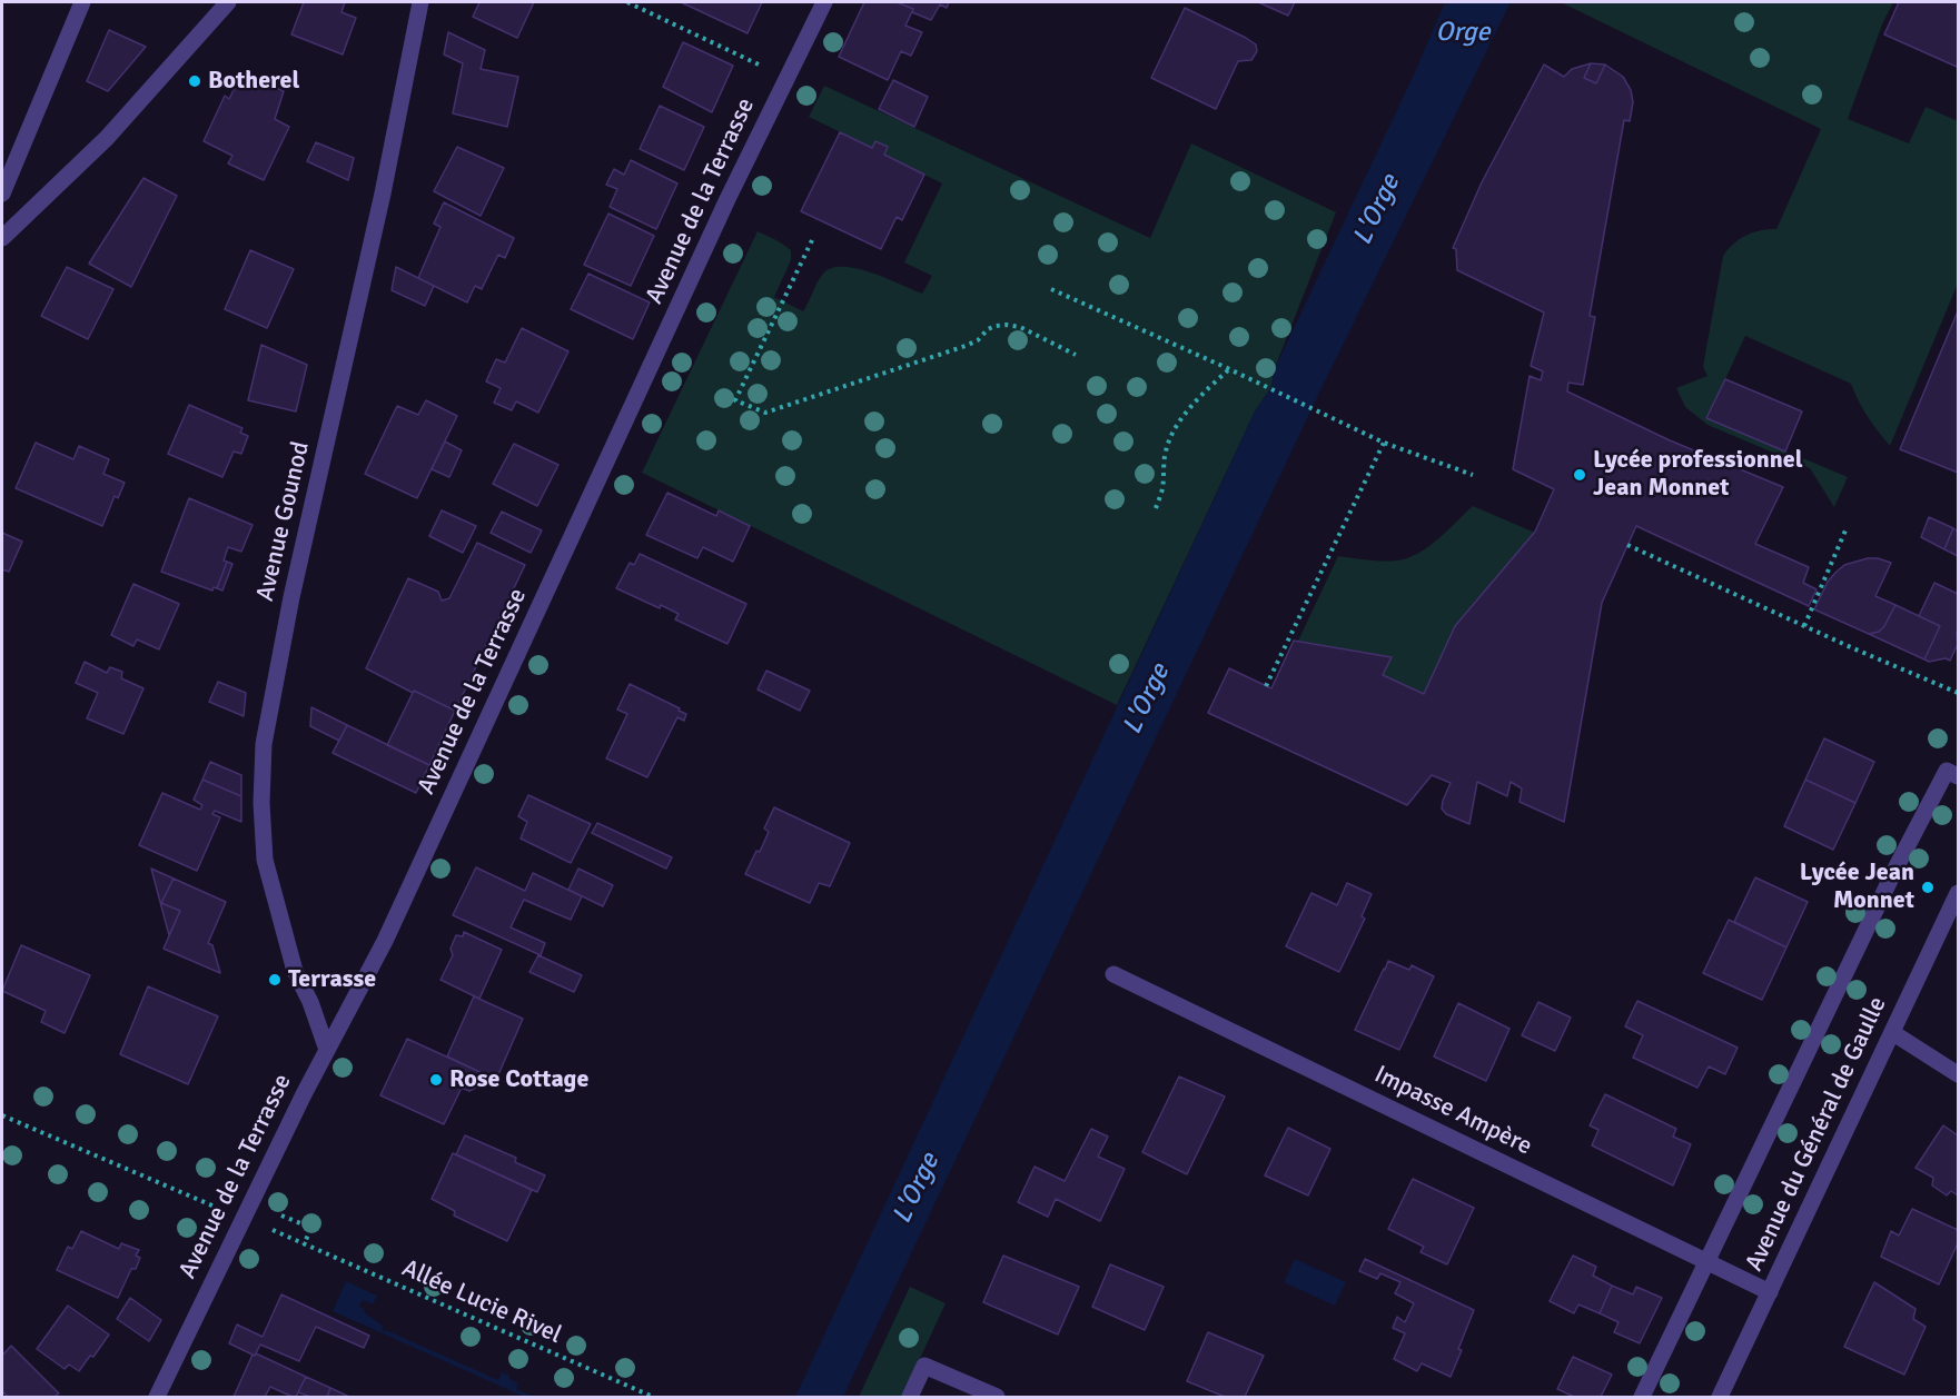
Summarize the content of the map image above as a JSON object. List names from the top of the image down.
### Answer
{
  "streets": {
    "street": [
      "Avenue de la Terrasse",
      "Avenue Gounod",
      "Impasse Ampère",
      "Avenue du Général de Gaulle"
    ],
    "path": ["Allée Lucie Rivel"]
  },
  "crossings": [
    ["Avenue de la Terrasse", "Avenue Gounod"],
    ["Impasse Ampère", "Avenue du Général de Gaulle"]
  ],
  "water": ["Orge", "L'Orge"],
  "places": [
    "Botherel",
    "Lycée professionnel Jean Monnet",
    "Lycée Jean Monnet",
    "Terrasse",
    "Rose Cottage"
  ]
}
